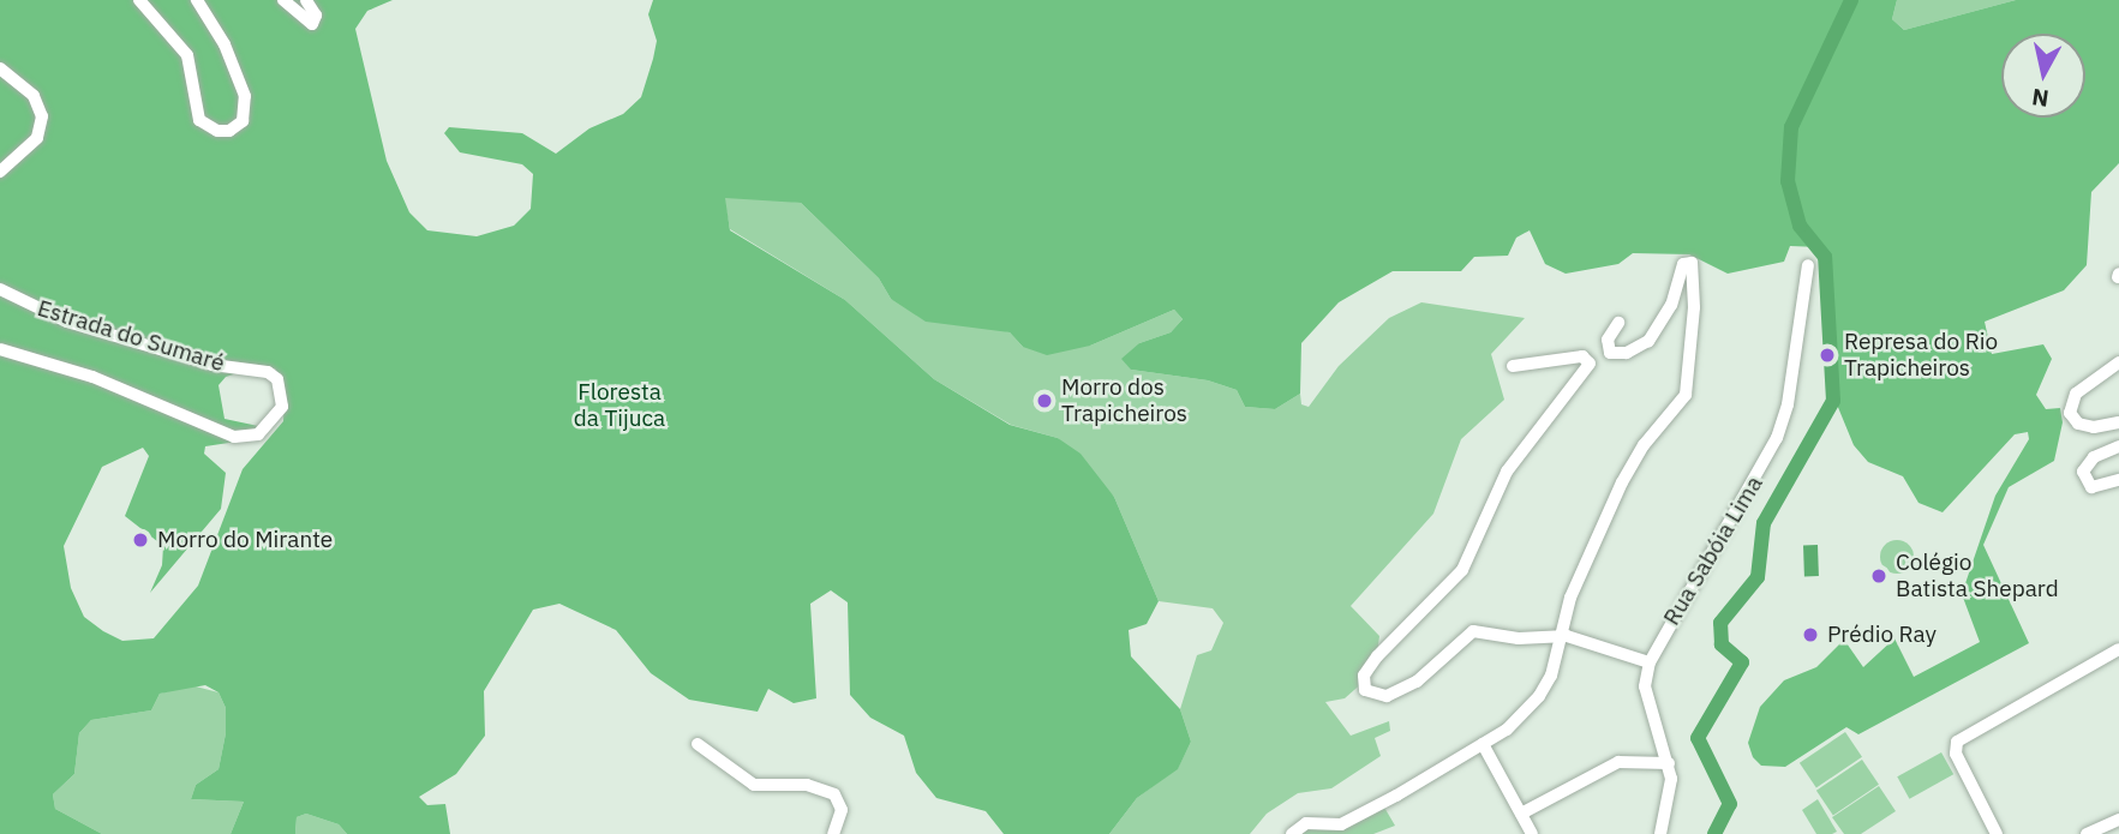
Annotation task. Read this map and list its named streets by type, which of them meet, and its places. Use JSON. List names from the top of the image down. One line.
{"streets":{"street":["Estrada do Sumaré","Rua Sabóia Lima"]},"parks":["Floresta da Tijuca"],"places":["Represa do Rio Trapicheiros","Morro dos Trapicheiros","Morro do Mirante","Colégio Batista Shepard","Prédio Ray"],"north":"bottom"}
